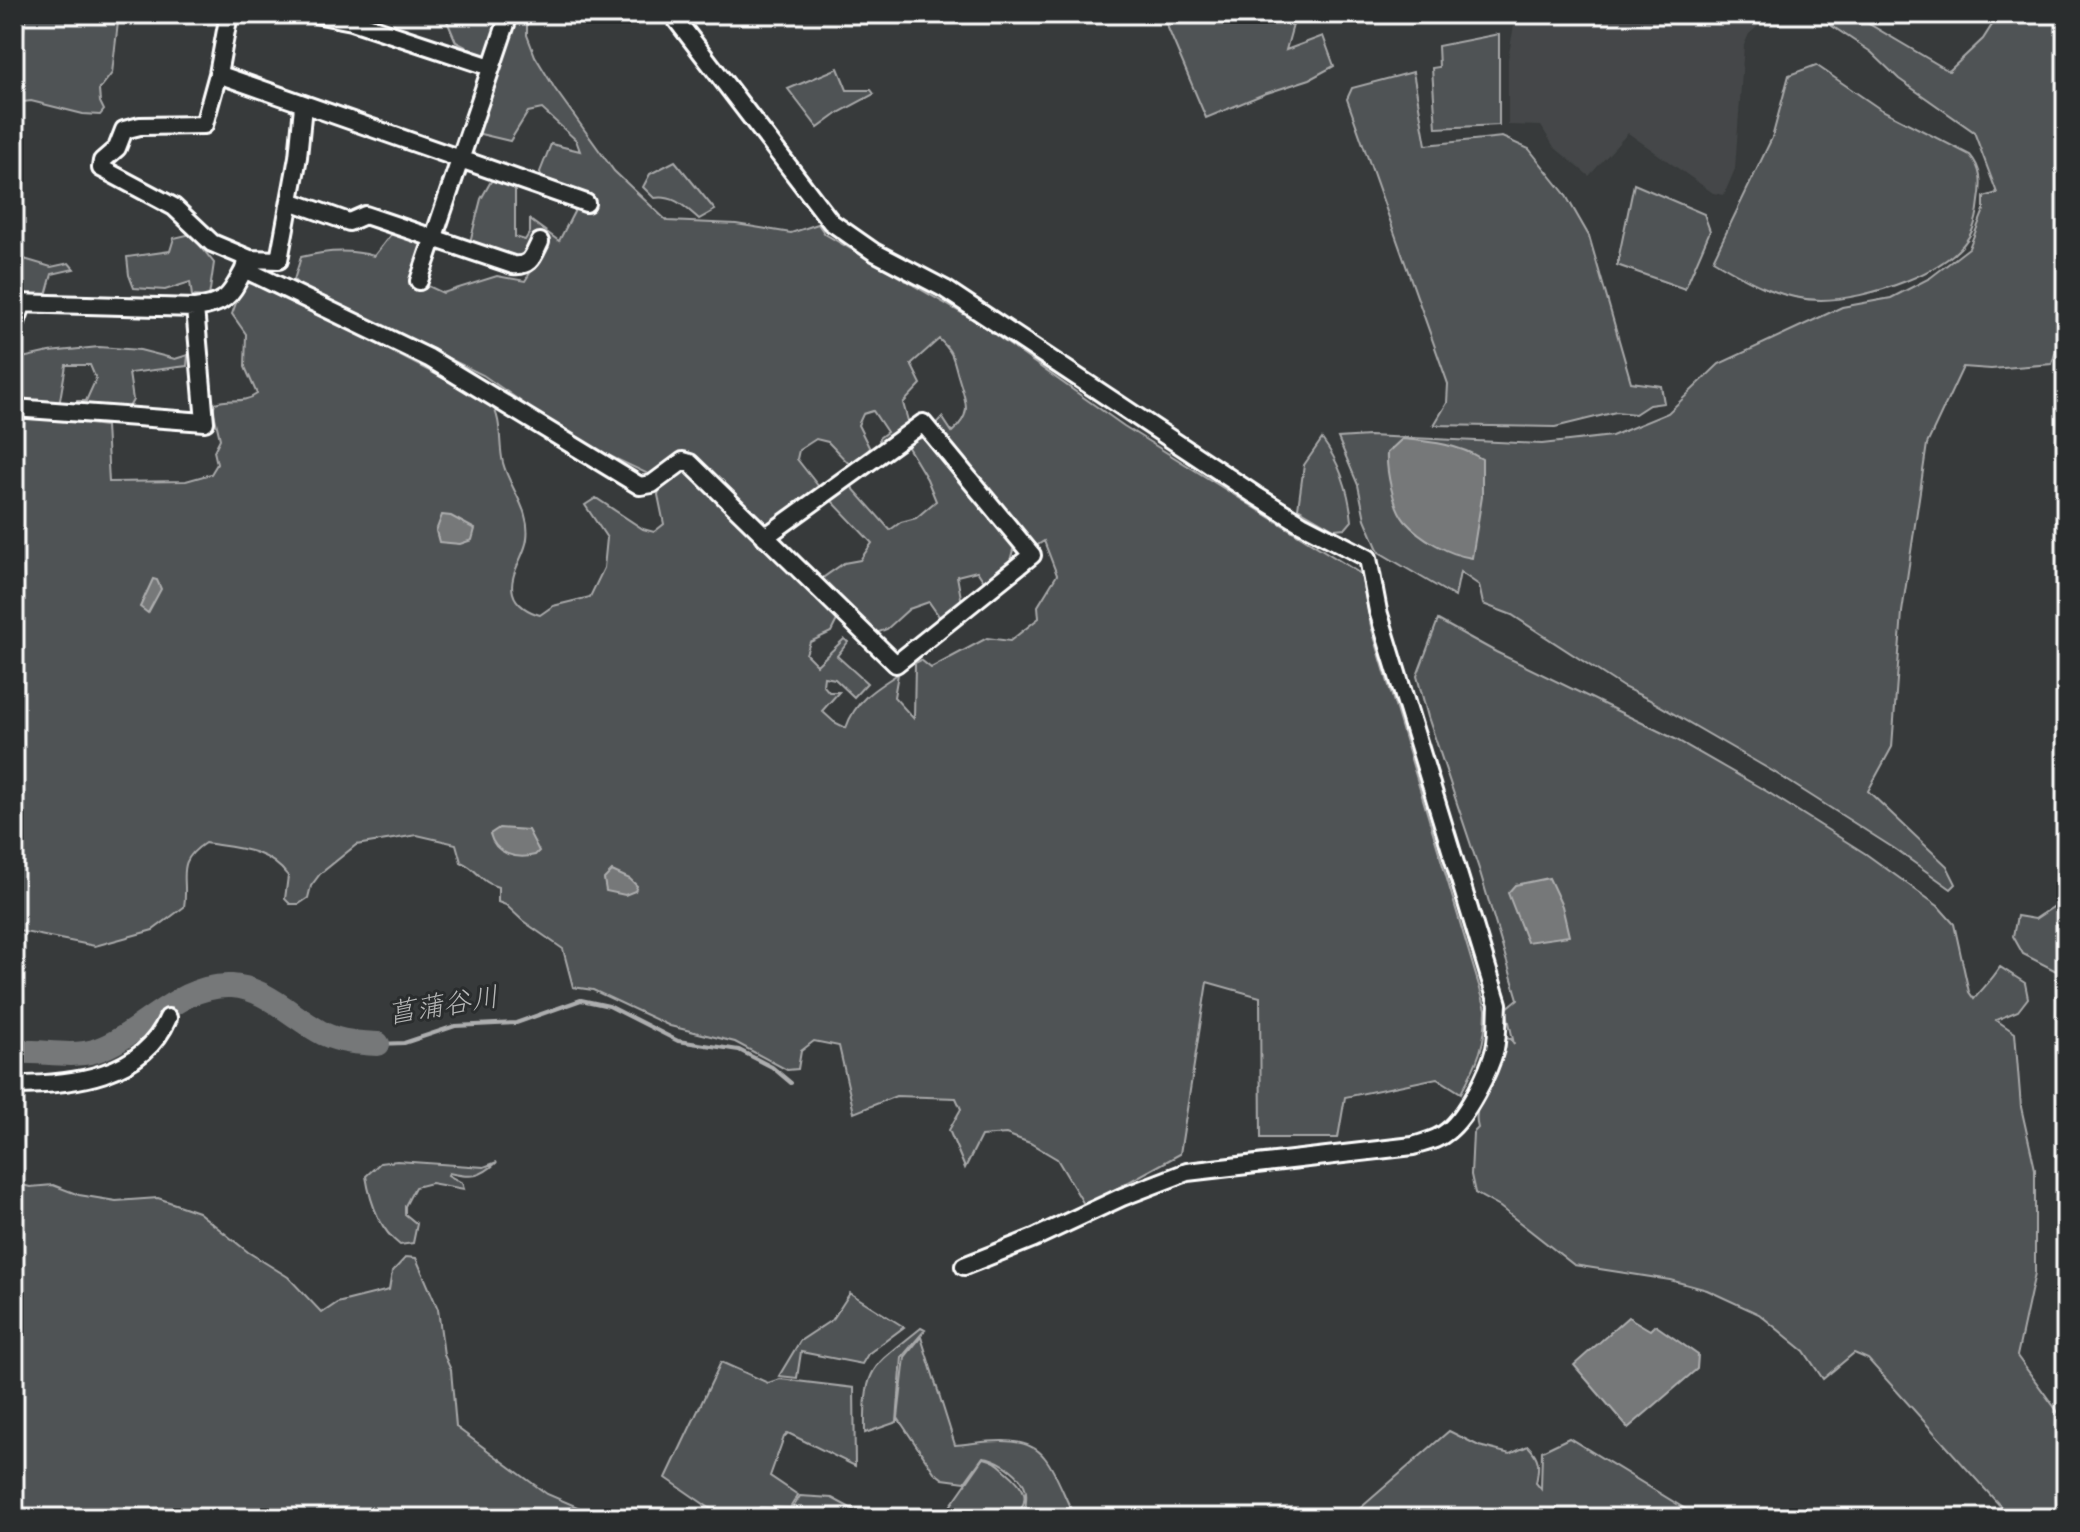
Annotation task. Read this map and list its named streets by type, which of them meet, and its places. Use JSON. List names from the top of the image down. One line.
{"water":["菖蒲谷川"]}
